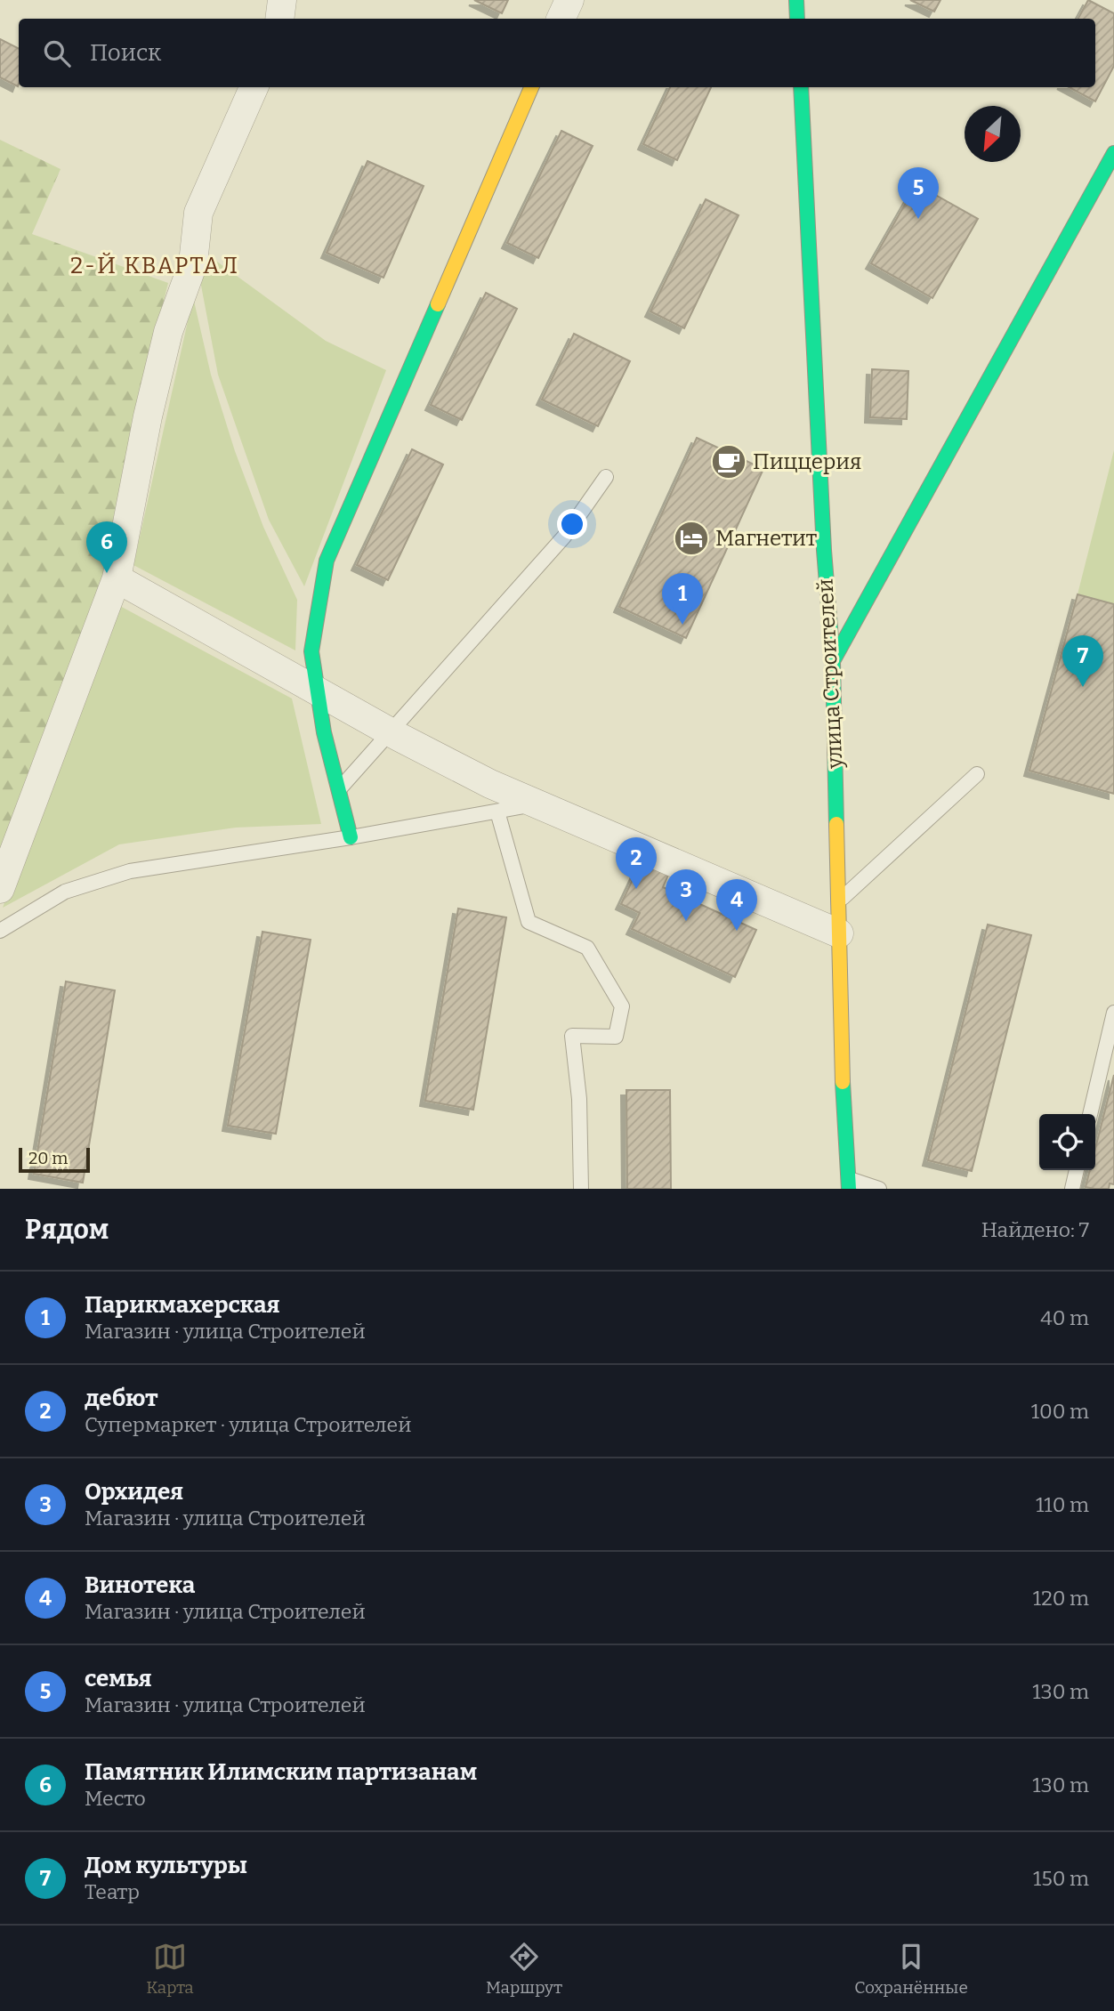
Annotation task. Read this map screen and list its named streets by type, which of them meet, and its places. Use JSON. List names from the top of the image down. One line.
{"streets":{"street":["улица Строителей"]},"districts":["2-Й КВАРТАЛ"],"places":{"cafe":["Пиццерия"],"hotel":["Магнетит"]},"scale_bar":"20 m","north":"bottom left","page":{"search":"Поиск","pins":["5","6","1","7","2","3","4"],"scale":"20 m","heading":["Рядом","Найдено: 7"],"list":[{"mark":"1","name":"Парикмахерская","note":"Магазин · улица Строителей","value":"40 m"},{"mark":"2","name":"дебют","note":"Супермаркет · улица Строителей","value":"100 m"},{"mark":"3","name":"Орхидея","note":"Магазин · улица Строителей","value":"110 m"},{"mark":"4","name":"Винотека","note":"Магазин · улица Строителей","value":"120 m"},{"mark":"5","name":"семья","note":"Магазин · улица Строителей","value":"130 m"},{"mark":"6","name":"Памятник Илимским партизанам","note":"Место","value":"130 m"},{"mark":"7","name":"Дом культуры","note":"Театр","value":"150 m"}],"nav":["Карта","Маршрут","Сохранённые"]}}
